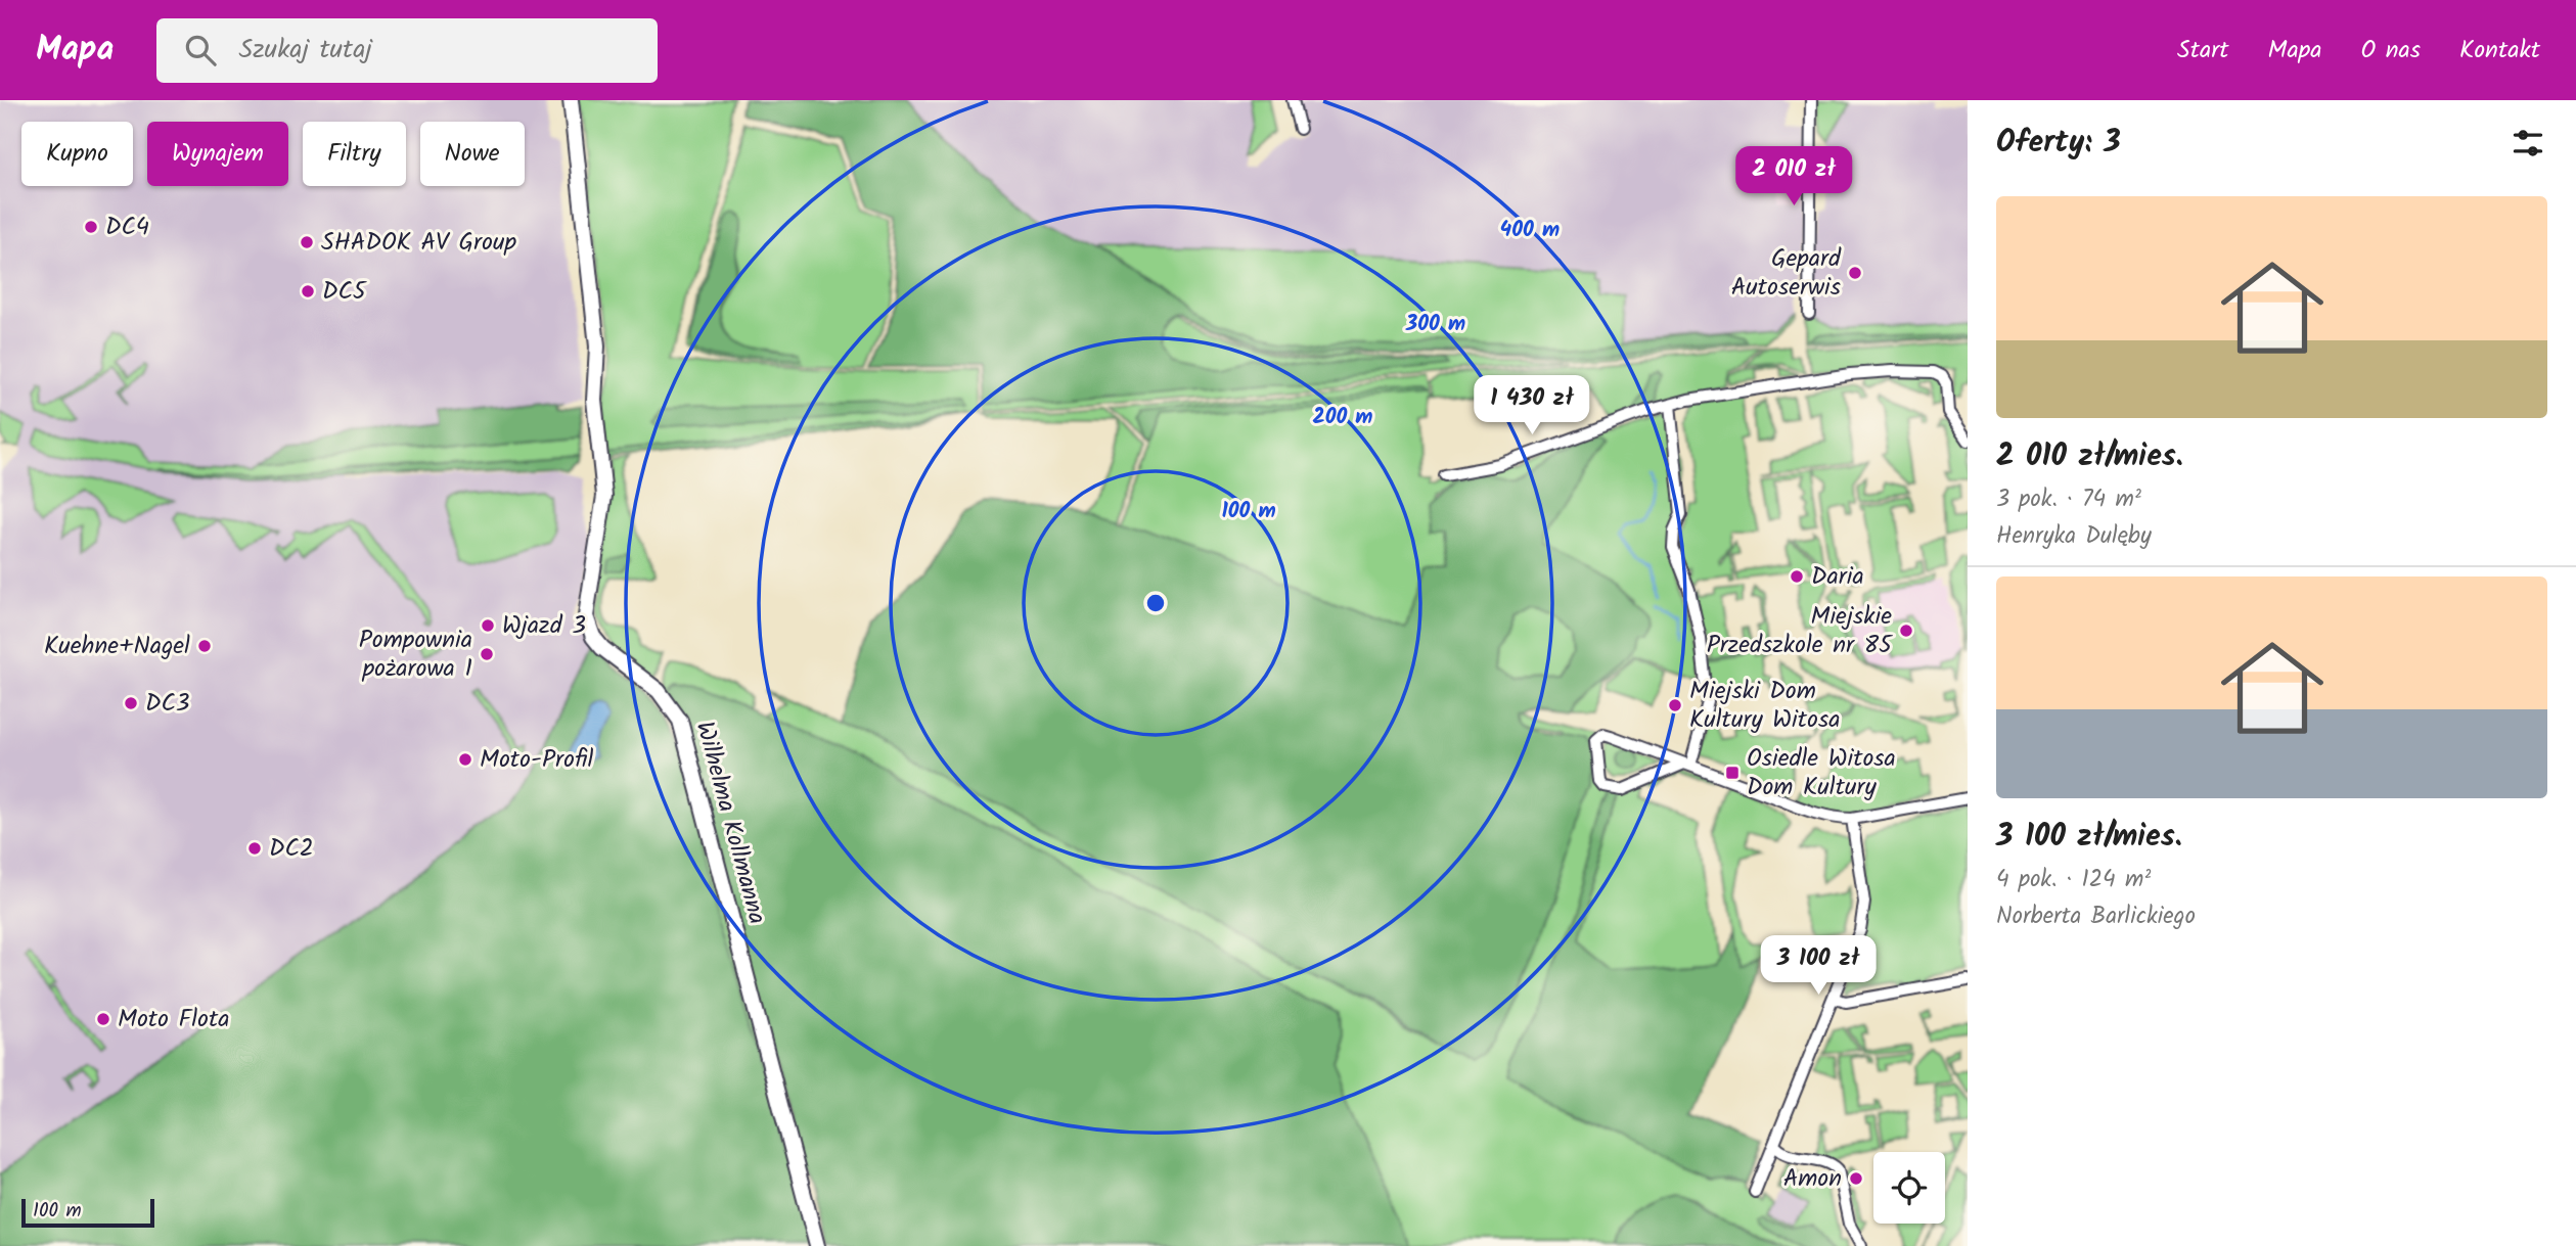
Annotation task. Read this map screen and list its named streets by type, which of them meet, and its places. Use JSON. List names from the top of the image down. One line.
{"streets":{"street":["Wilhelma Kollmanna"]},"places":{"other":["DC4","SHADOK AV Group","Gepard Autoserwis","DC5","Daria","Wjazd 3","Miejskie Przedszkole nr 85","Kuehne+Nagel","Pompownia pożarowa 1","DC3","Miejski Dom Kultury Witosa","Moto-Profil","DC2","Moto Flota","Amon"],"transit":["Osiedle Witosa Dom Kultury"]},"scale_bar":"100 m","page":{"header":"Mapa","search":"Szukaj tutaj","nav":["Start","Mapa","O nas","Kontakt"],"heading":"Oferty: 3","chip":["Kupno","Wynajem","Filtry","Nowe"],"price":["2 010 zł","1 430 zł","3 100 zł"],"list":[{"name":"2 010 zł/mies.","note":"3 pok. · 74 m² · Henryka Dulęby"},{"name":"3 100 zł/mies.","note":"4 pok. · 124 m² · Norberta Barlickiego"}],"scale":"100 m"},"rings":["400 m","300 m","200 m","100 m"]}
